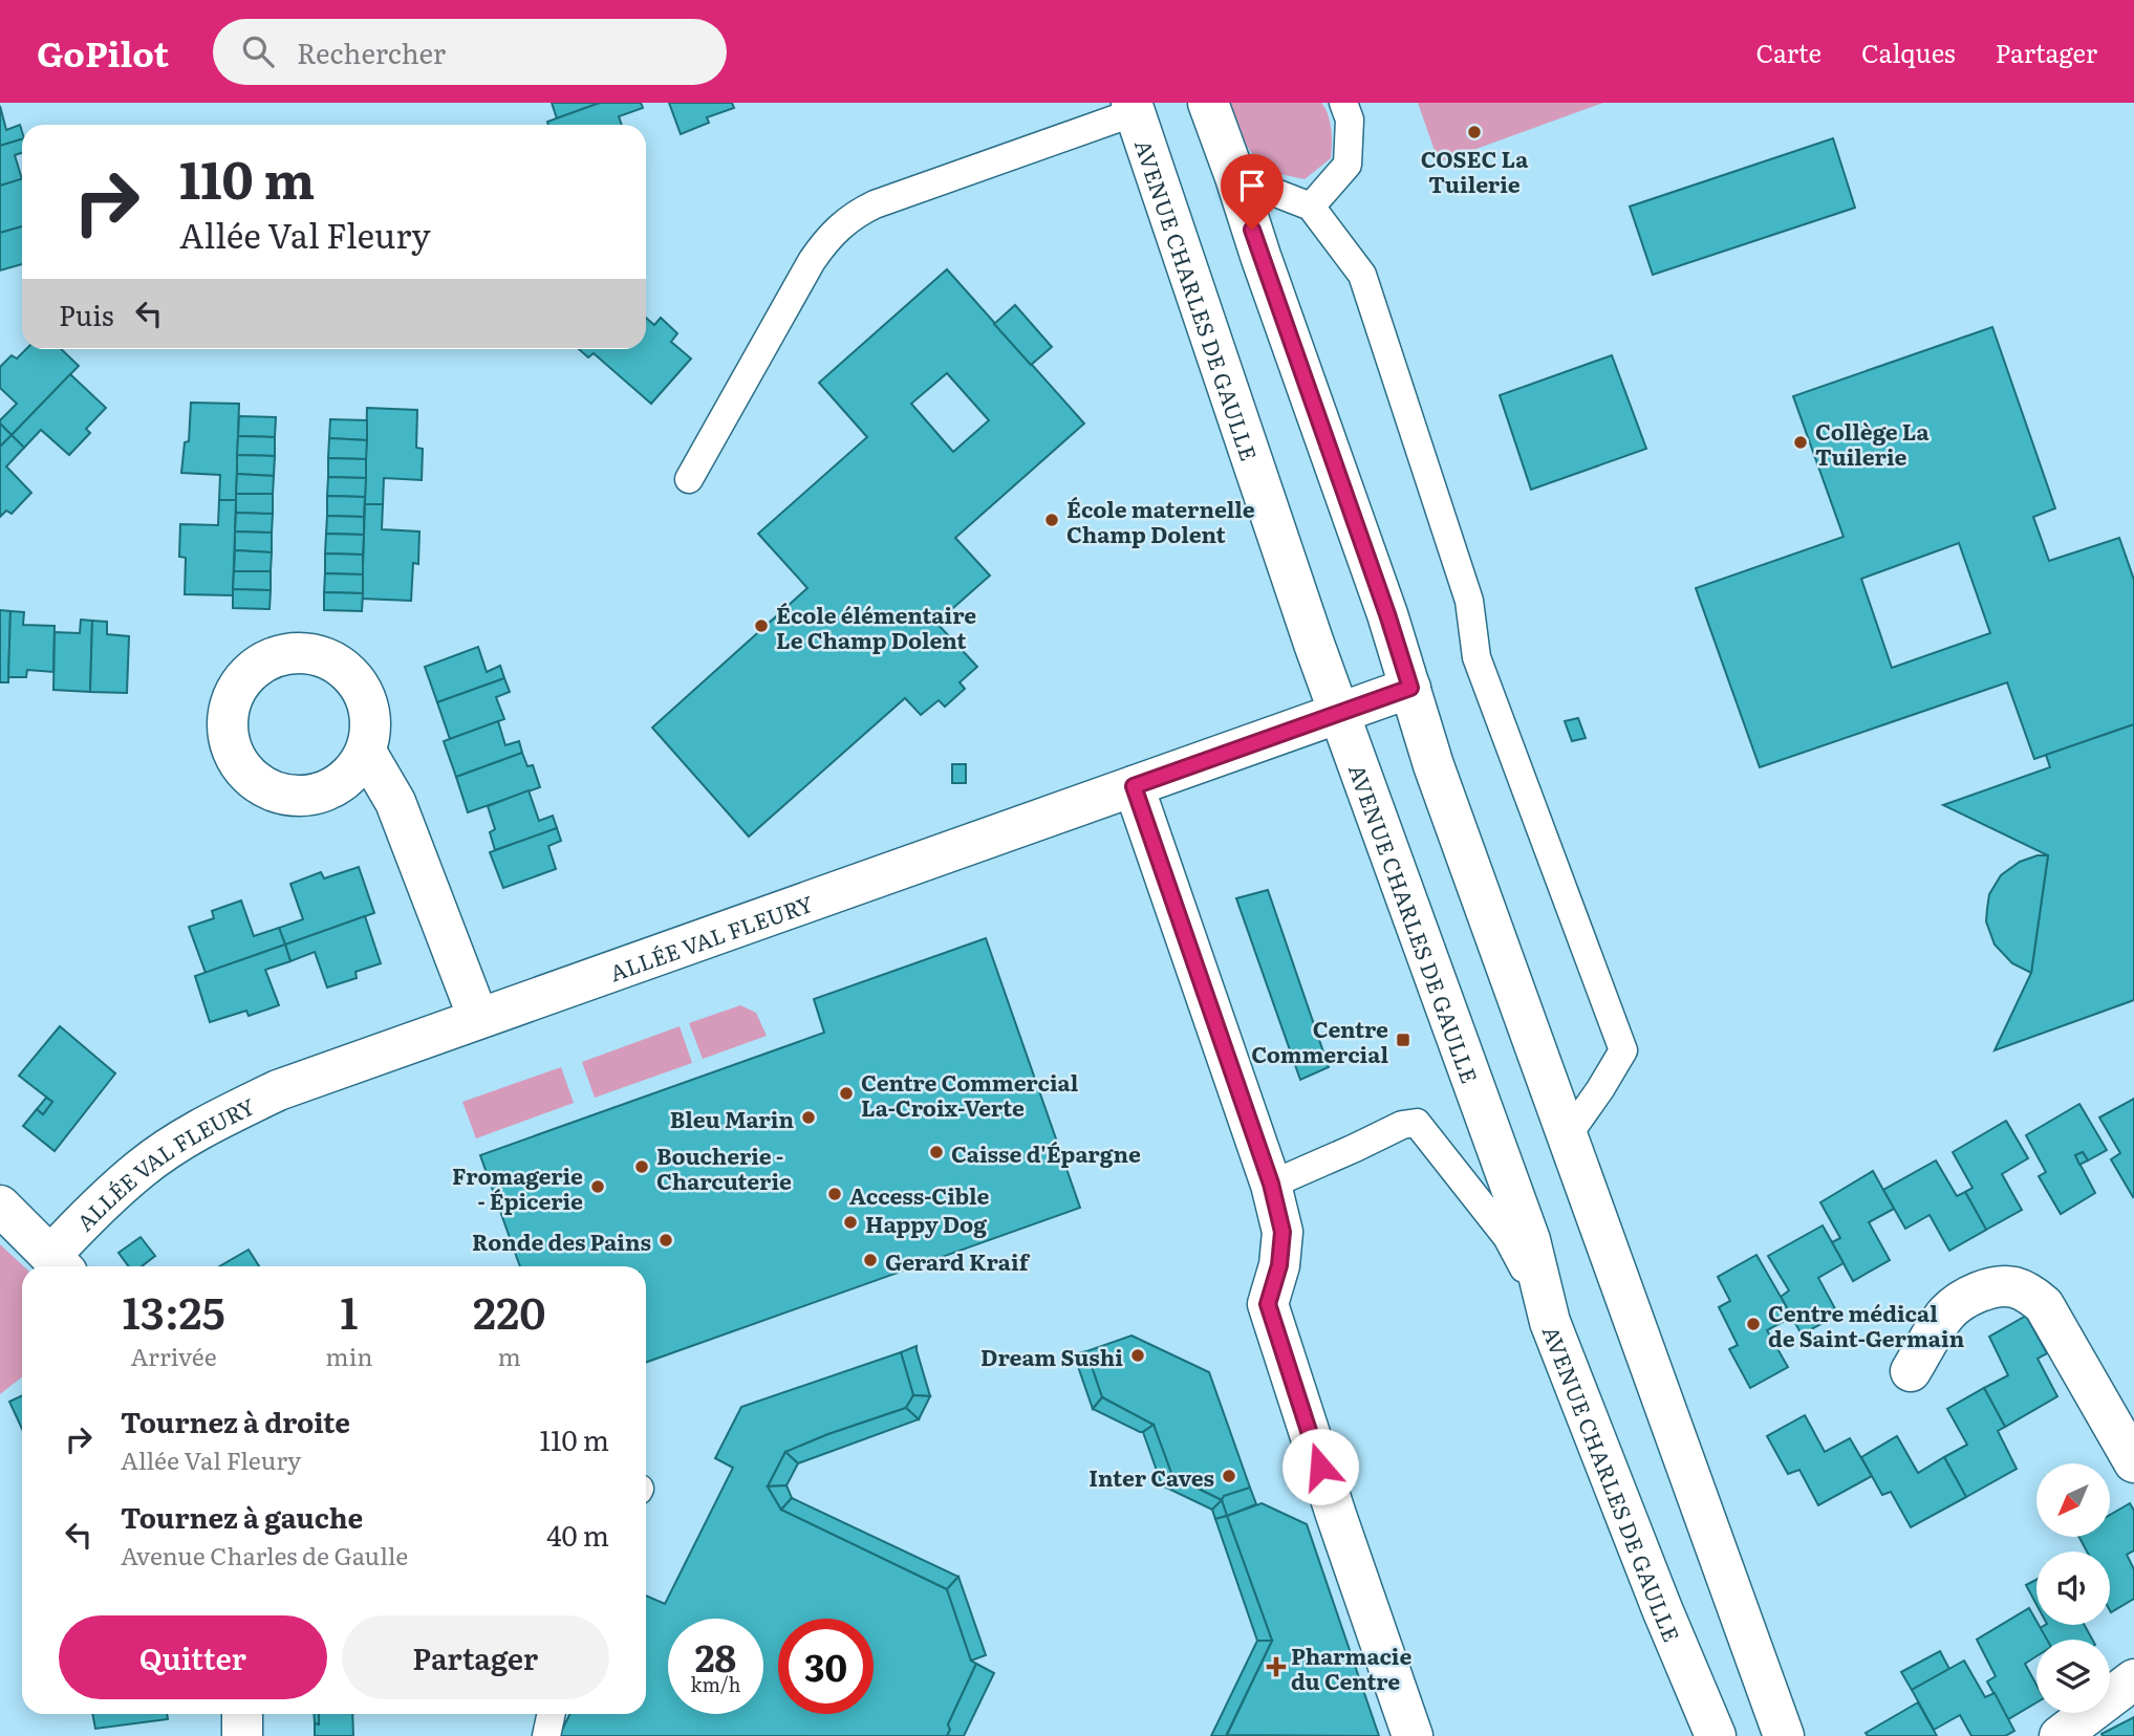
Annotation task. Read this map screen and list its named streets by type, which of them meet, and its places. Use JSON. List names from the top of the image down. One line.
{"streets":{"street":["AVENUE CHARLES DE GAULLE","ALLÉE VAL FLEURY"]},"crossings":[["AVENUE CHARLES DE GAULLE","ALLÉE VAL FLEURY"]],"places":{"other":["COSEC La Tuilerie","Collège La Tuilerie","École maternelle Champ Dolent","École élémentaire Le Champ Dolent","Centre Commercial La-Croix-Verte","Bleu Marin","Caisse d'Épargne","Boucherie - Charcuterie","Fromagerie - Épicerie","Access-Cible","Happy Dog","Ronde des Pains","Gerard Kraif","Centre médical de Saint-Germain","Dream Sushi","Inter Caves"],"transit":["Centre Commercial"],"health":["Pharmacie du Centre"]},"north":"bottom left","page":{"header":"GoPilot","search":"Rechercher","nav":["Carte","Calques","Partager"],"turn":["110 m","Allée Val Fleury"],"then":"Puis","eta":["13:25","Arrivée","1","min","220","m"],"list":[{"name":"Tournez à droite","note":"Allée Val Fleury","value":"110 m"},{"name":"Tournez à gauche","note":"Avenue Charles de Gaulle","value":"40 m"}],"buttons":["Quitter","Partager"],"speed":"28 km/h","limit":"30"}}
